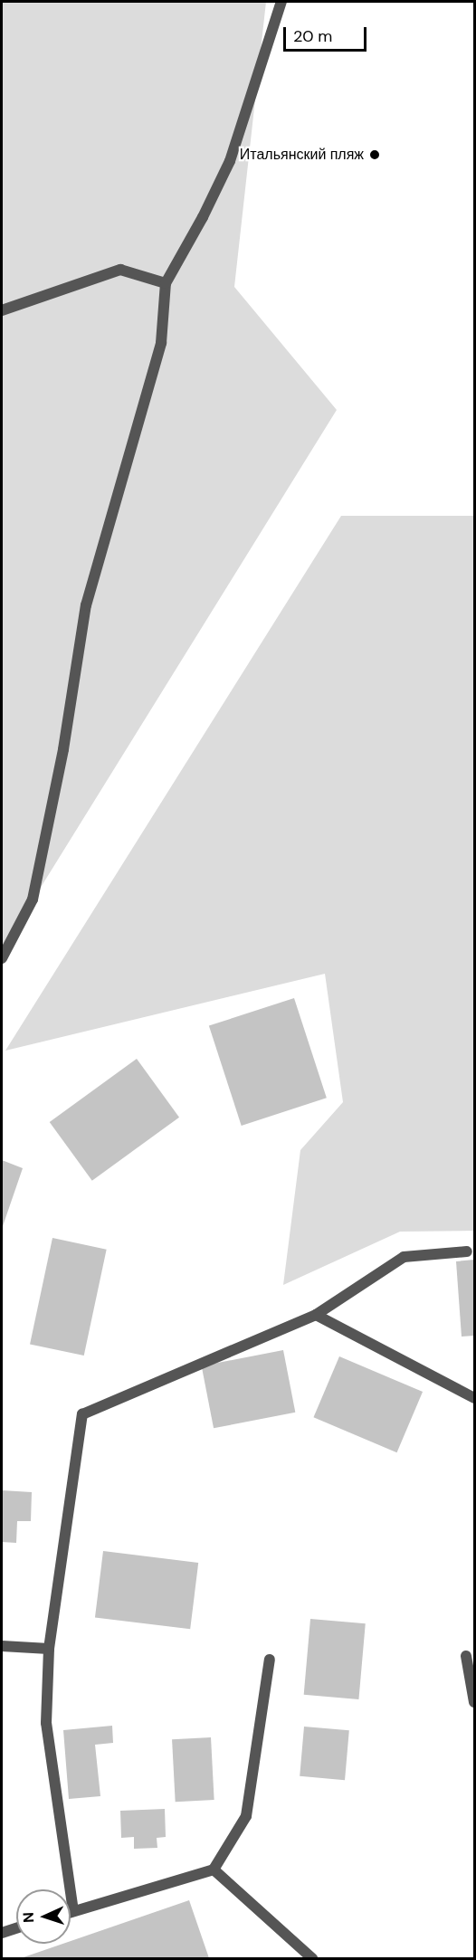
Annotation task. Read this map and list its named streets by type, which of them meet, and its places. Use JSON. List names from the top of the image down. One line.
{"places":["Итальянский пляж"],"scale_bar":"20 m","north":"left"}
